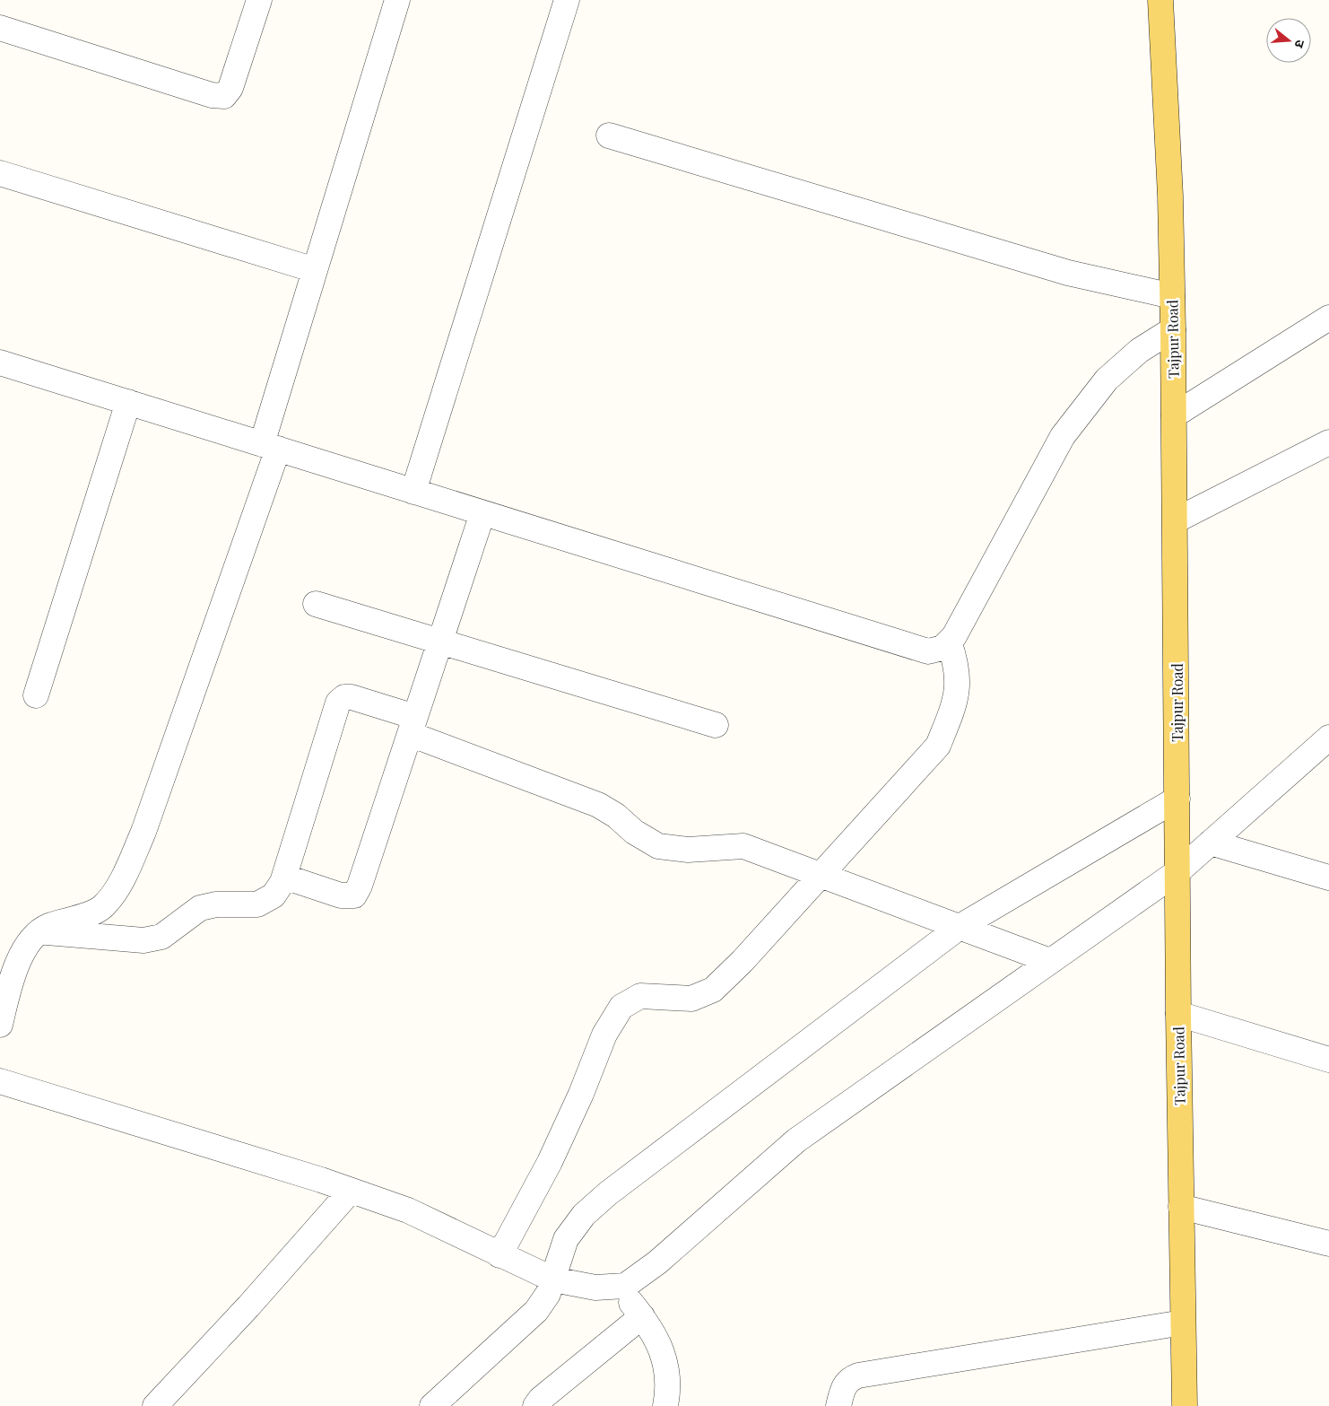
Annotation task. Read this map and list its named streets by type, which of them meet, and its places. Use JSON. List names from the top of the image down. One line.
{"streets":{"main road":["Tajpur Road"]},"north":"right"}
